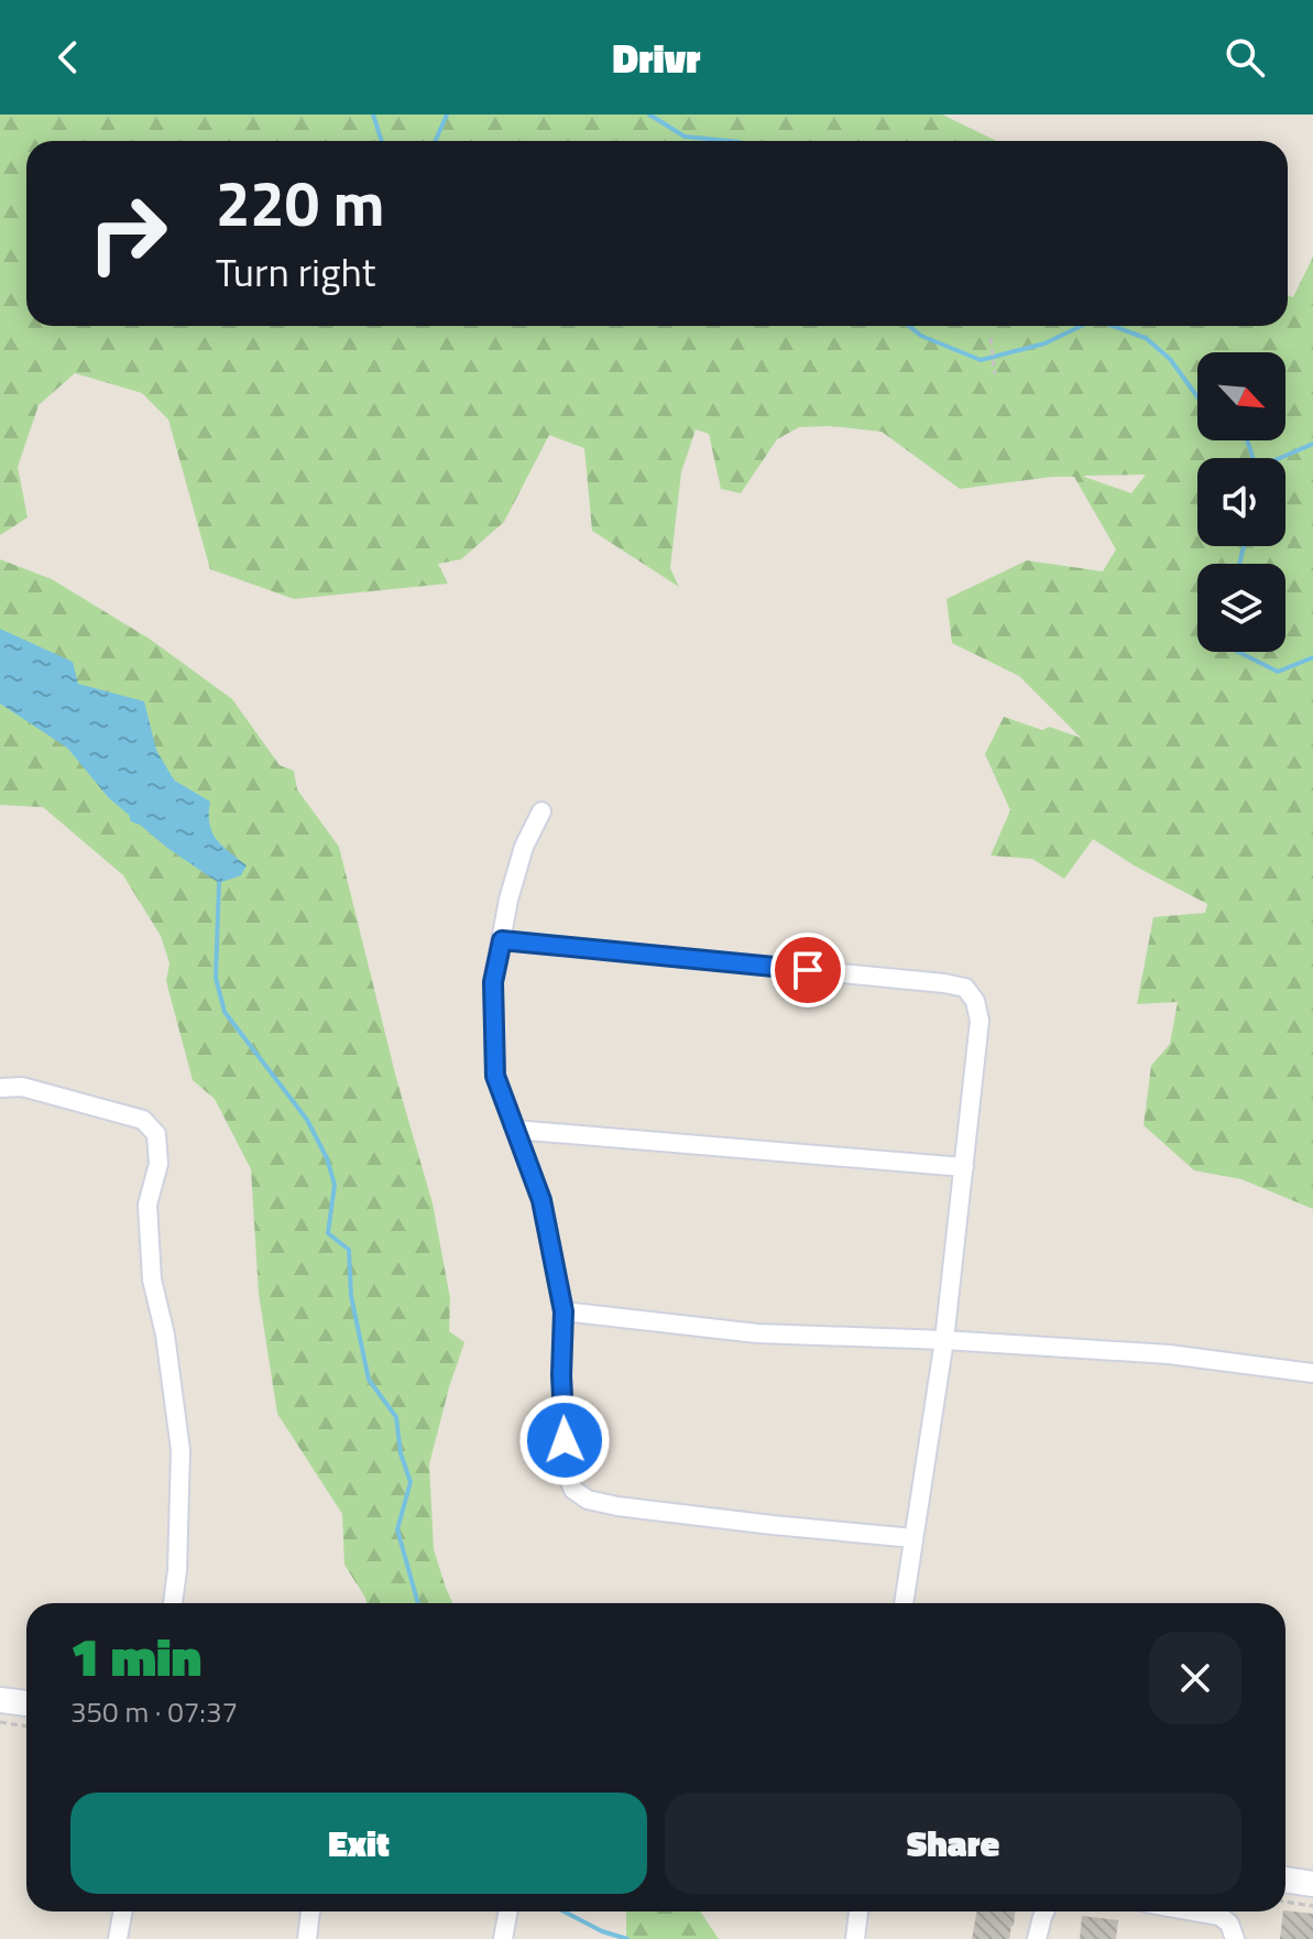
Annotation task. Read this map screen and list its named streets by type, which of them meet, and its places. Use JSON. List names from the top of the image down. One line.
{"north":"bottom right","page":{"header":"Drivr","turn":["220 m","Turn right"],"heading":["1 min","350 m · 07:37"],"buttons":["Exit","Share"]}}
